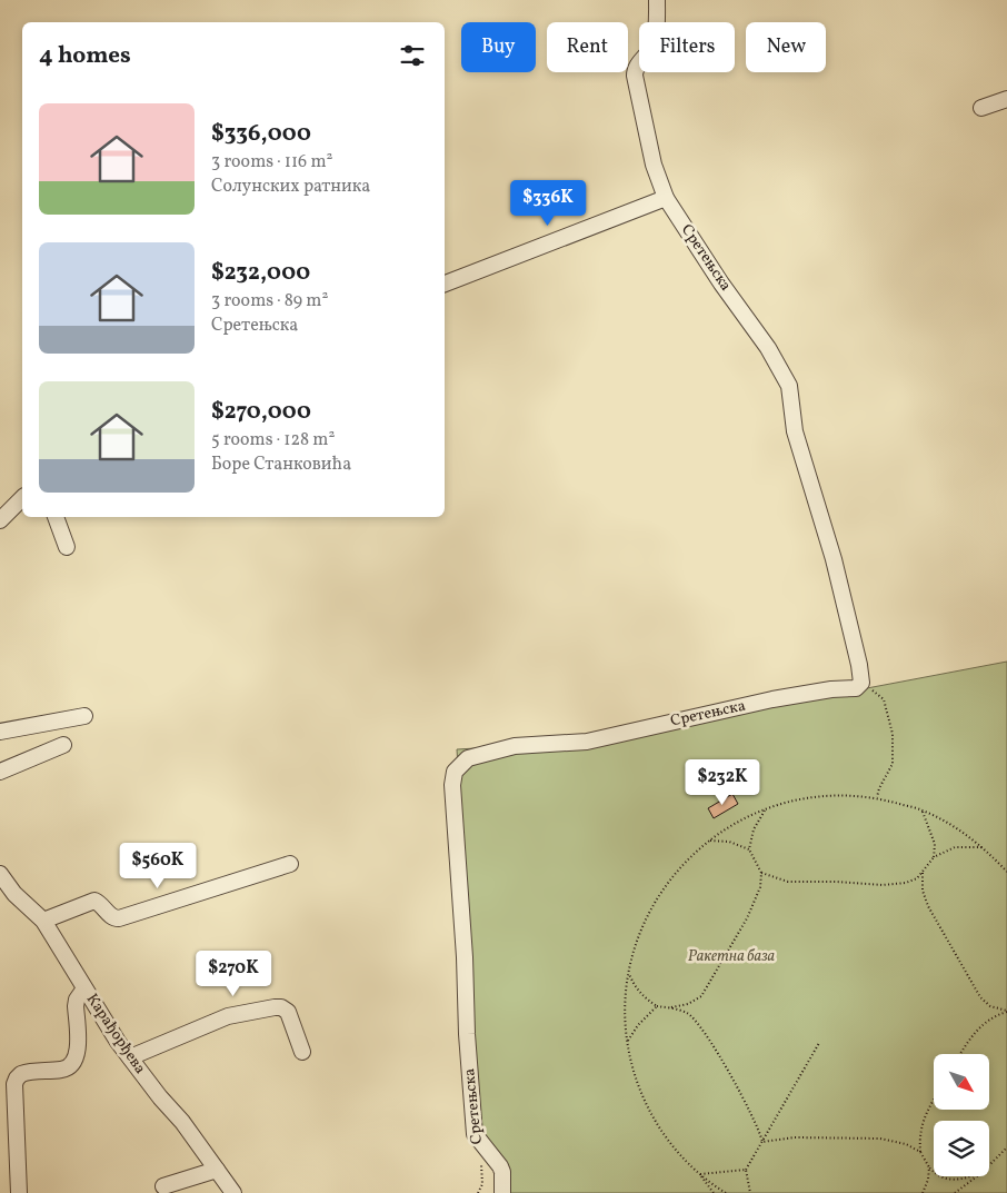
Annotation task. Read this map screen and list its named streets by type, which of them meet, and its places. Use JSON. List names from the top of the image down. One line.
{"streets":{"street":["Сретењска","Карађорђева"]},"parks":["Ракетна база"],"north":"bottom right","page":{"chip":["Buy","Rent","Filters","New"],"heading":"4 homes","list":[{"name":"$336,000","note":"3 rooms · 116 m² · Солунских ратника"},{"name":"$232,000","note":"3 rooms · 89 m² · Сретењска"},{"name":"$270,000","note":"5 rooms · 128 m² · Боре Станковића"}],"price":["$336K","$232K","$560K","$270K"]}}
